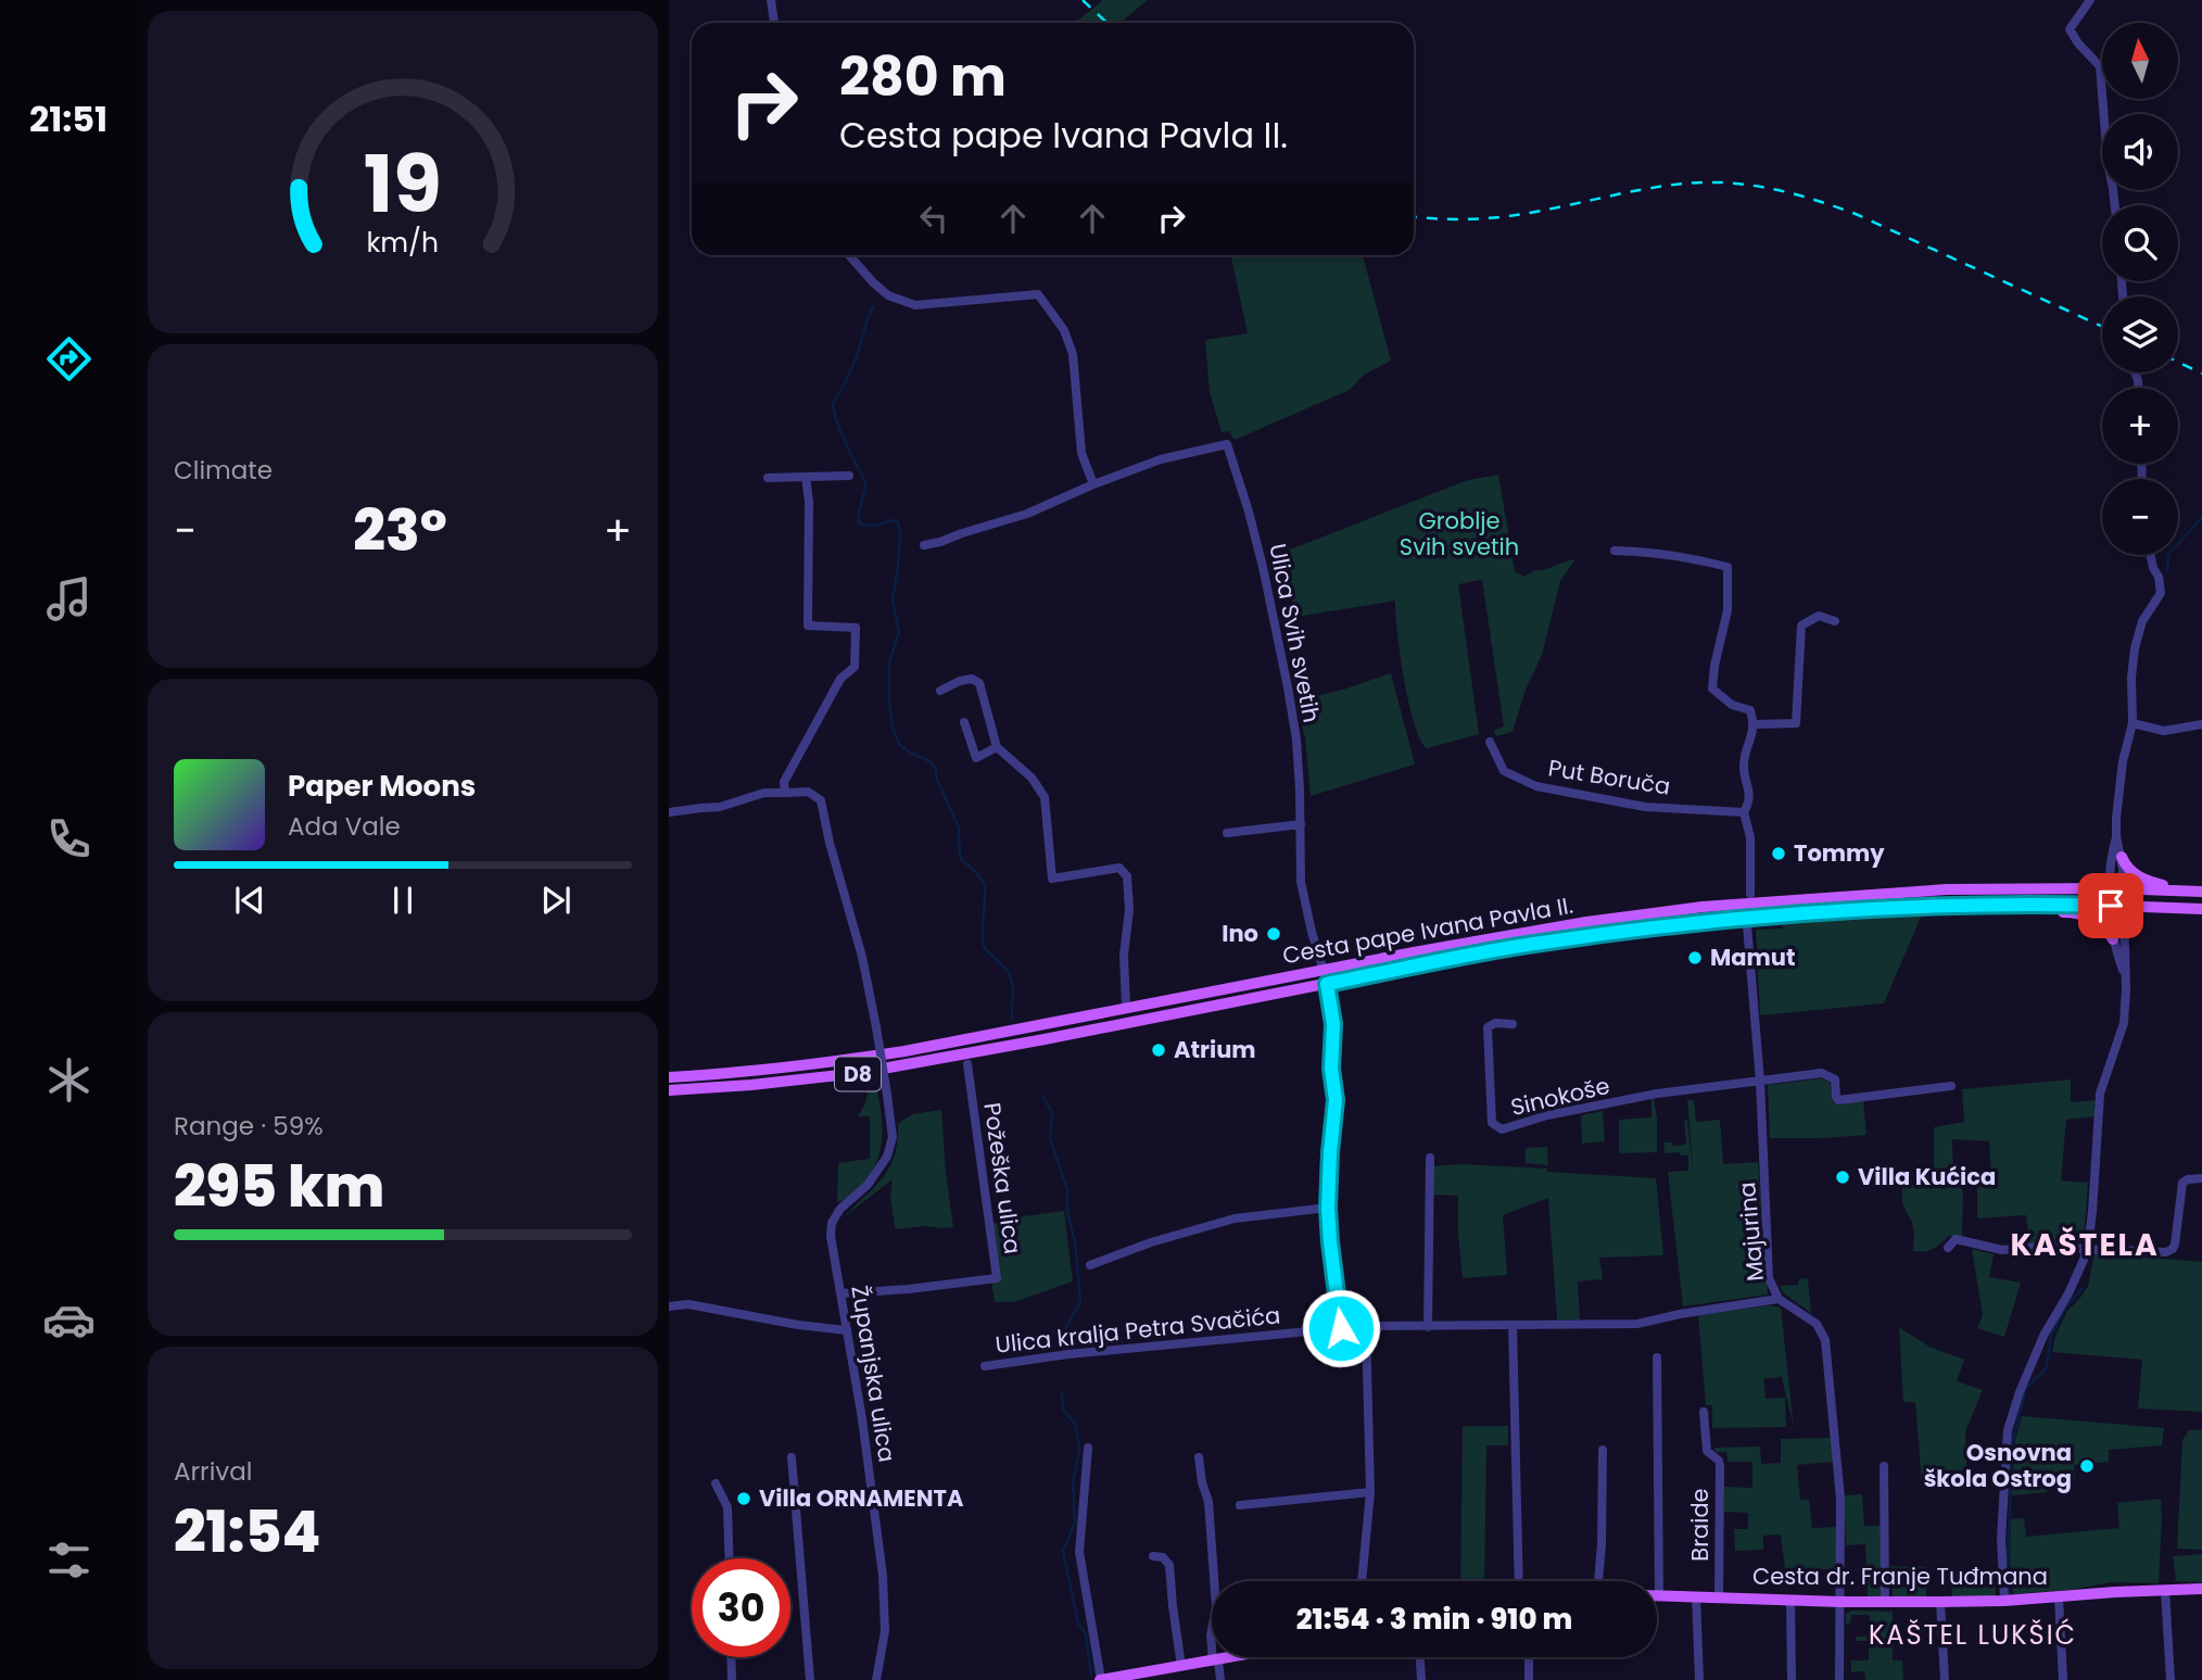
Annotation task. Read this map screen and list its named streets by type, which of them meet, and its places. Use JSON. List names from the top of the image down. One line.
{"streets":{"main road":["Cesta pape Ivana Pavla II.","D8","Cesta dr. Franje Tuđmana"],"street":["Ulica Svih svetih","Put Boruča","Sinokoše","Požeška ulica","Majurina","Ulica kralja Petra Svačića","Županjska ulica","Braide"]},"crossings":[["Ulica Svih svetih","Cesta pape Ivana Pavla II."],["Sinokoše","Majurina"],["Požeška ulica","Županjska ulica"],["Majurina","Cesta dr. Franje Tuđmana"],["Braide","Cesta dr. Franje Tuđmana"]],"districts":["KAŠTELA","KAŠTEL LUKŠIĆ"],"parks":["Groblje Svih svetih"],"places":["Tommy","Ino","Mamut","Atrium","Villa Kućica","Osnovna škola Ostrog","Villa ORNAMENTA"],"north":"top","page":{"tabs":"21:51","map_buttons":["+","−"],"turn":["280 m","Cesta pape Ivana Pavla II."],"tile":["Climate",["Range · 59%","295 km"],["Arrival","21:54"]],"heat":["−","23°","+"],"song":["Paper Moons","Ada Vale"],"limit":"30","trip":"21:54 · 3 min · 910 m","gauge":["19","km/h"]}}
